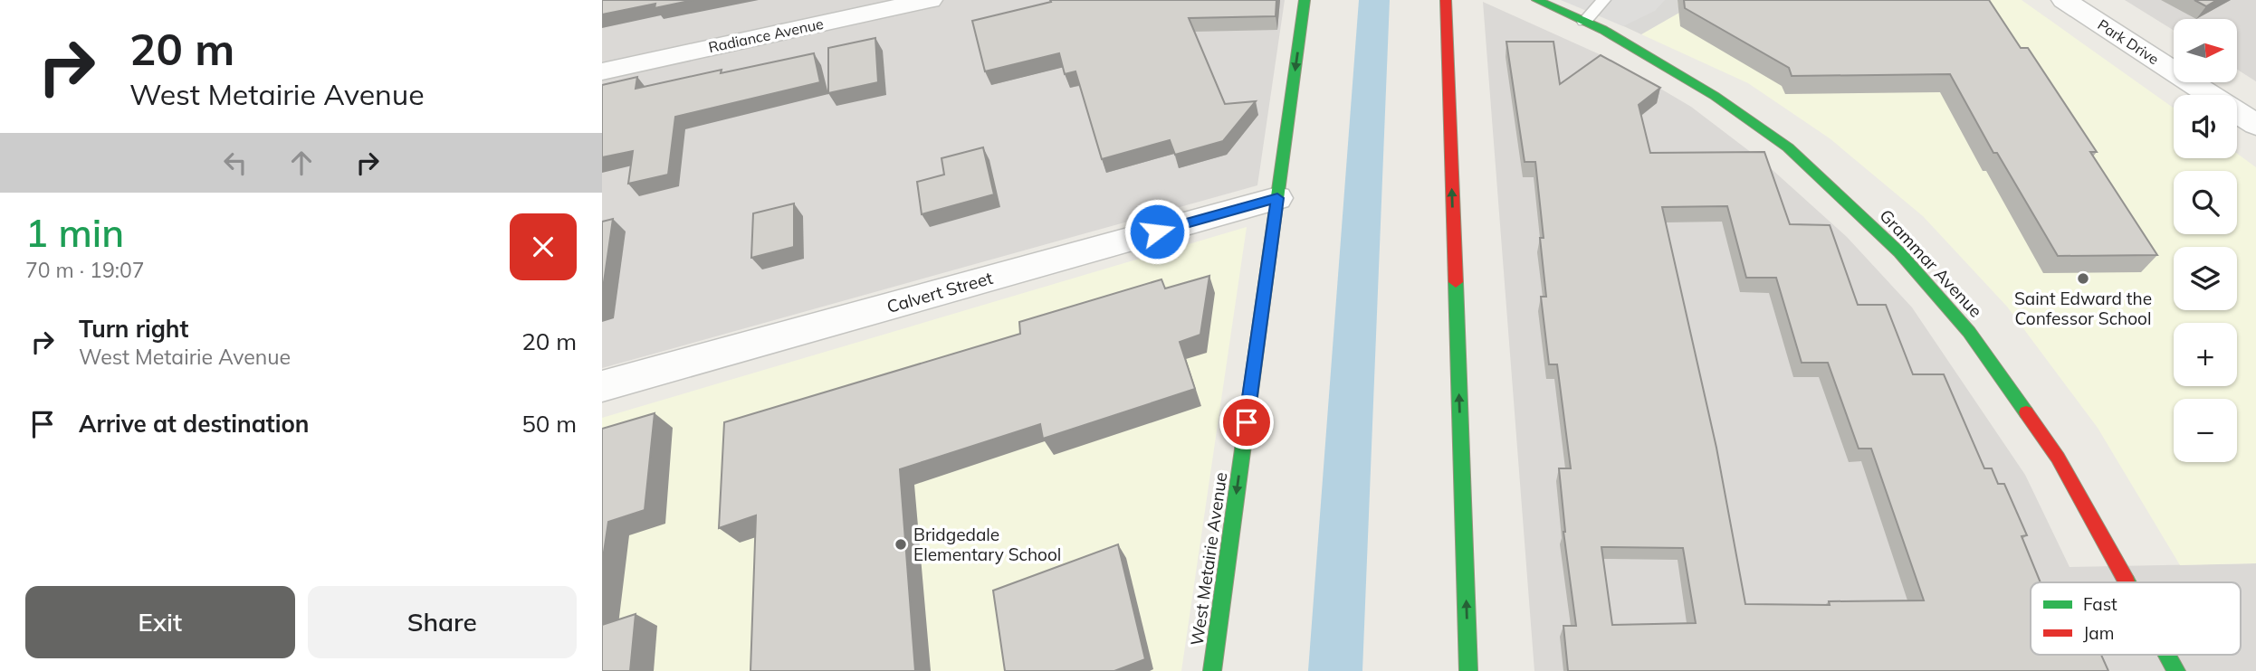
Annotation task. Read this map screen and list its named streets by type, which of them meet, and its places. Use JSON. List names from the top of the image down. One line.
{"streets":{"main road":["Grammar Avenue","West Metairie Avenue"],"street":["Radiance Avenue","Park Drive","Calvert Street"]},"crossings":[["Calvert Street","West Metairie Avenue"]],"one_way":["West Metairie Avenue"],"places":["Saint Edward the Confessor School","Bridgedale Elementary School"],"legend":["Fast","Jam"],"north":"right","page":{"turn":["20 m","West Metairie Avenue"],"map_buttons":["+","−"],"heading":["1 min","70 m · 19:07"],"list":[{"name":"Turn right","note":"West Metairie Avenue","value":"20 m"},{"name":"Arrive at destination","value":"50 m"}],"buttons":["Exit","Share"]}}
